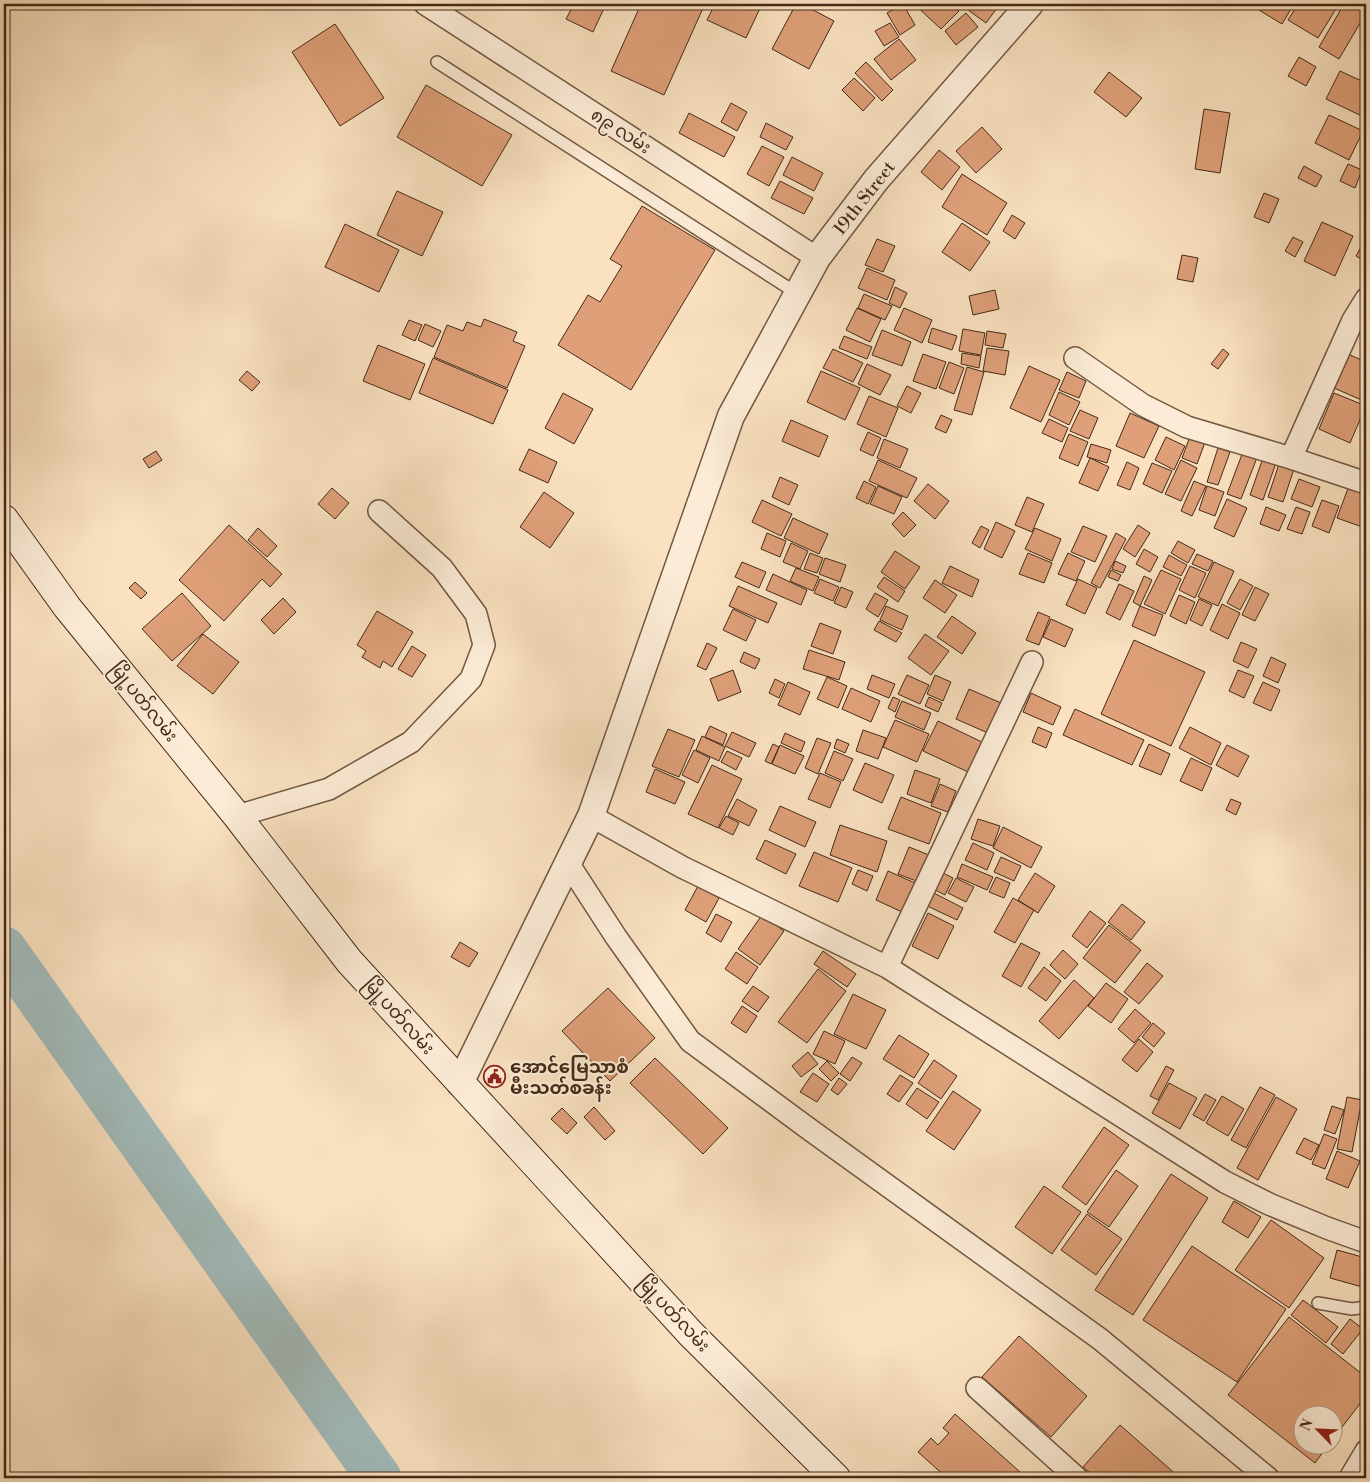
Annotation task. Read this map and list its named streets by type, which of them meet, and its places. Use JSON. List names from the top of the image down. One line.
{"streets":{"main road":["မြို့ပတ်လမ်း"],"street":["၈၉ လမ်း","19th Street"]},"crossings":[["၈၉ လမ်း","19th Street"],["19th Street","မြို့ပတ်လမ်း"]],"places":{"public building":["အောင်မြေသာစံ မီးသတ်စခန်း"]},"north":"top left"}
